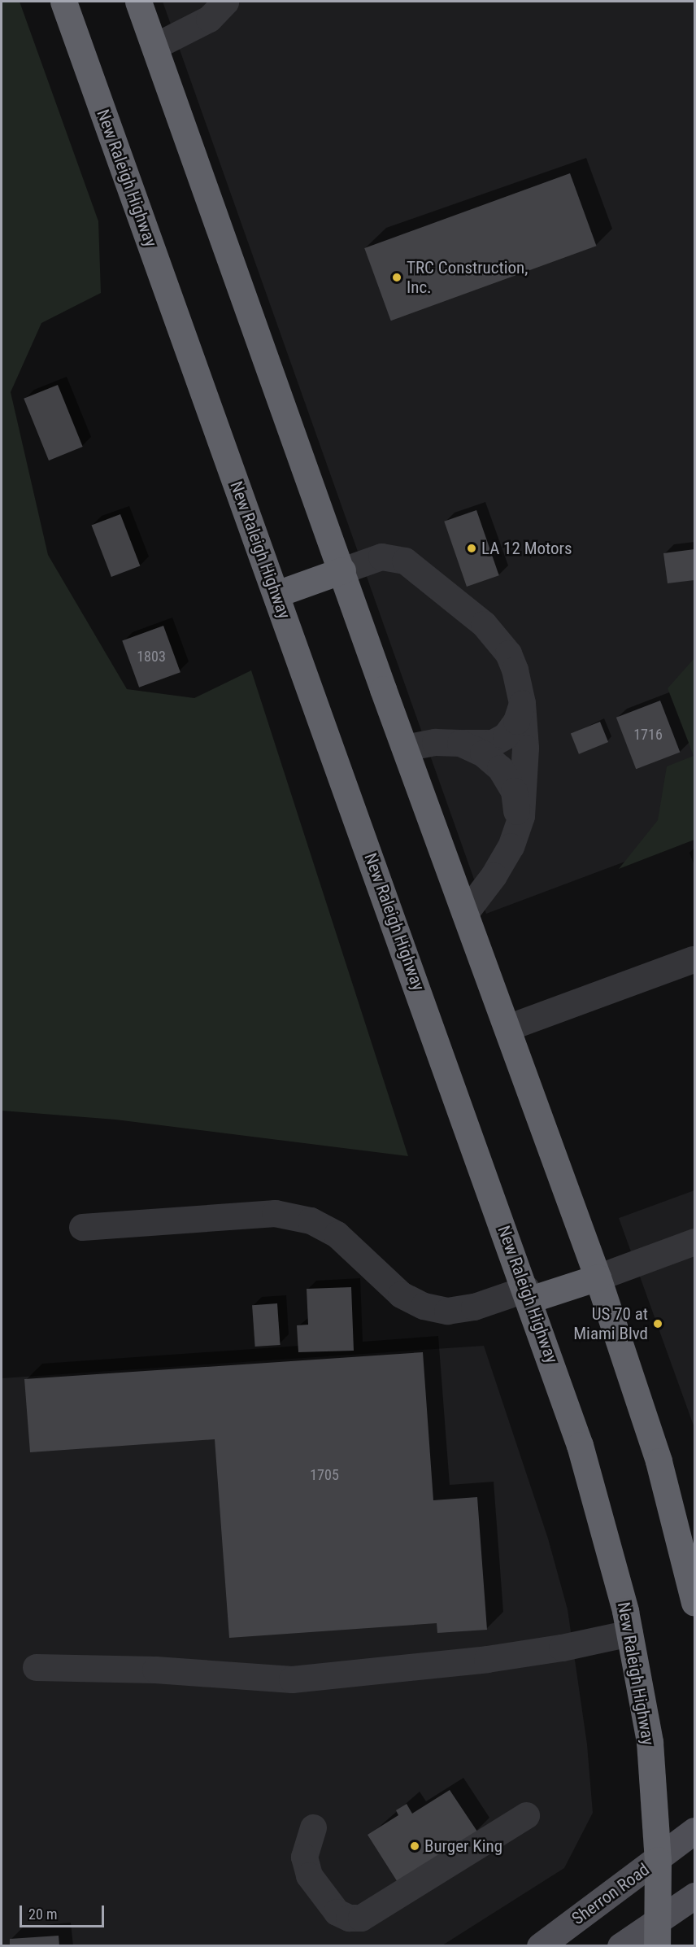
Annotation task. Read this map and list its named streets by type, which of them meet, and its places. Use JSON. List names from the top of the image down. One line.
{"streets":{"highway":["New Raleigh Highway"],"main road":["Sherron Road"]},"crossings":[["New Raleigh Highway","Sherron Road"]],"places":["TRC Construction, Inc.","LA 12 Motors","US 70 at Miami Blvd","Burger King"],"house_numbers":["1803","1716","1705"],"scale_bar":"20 m"}
